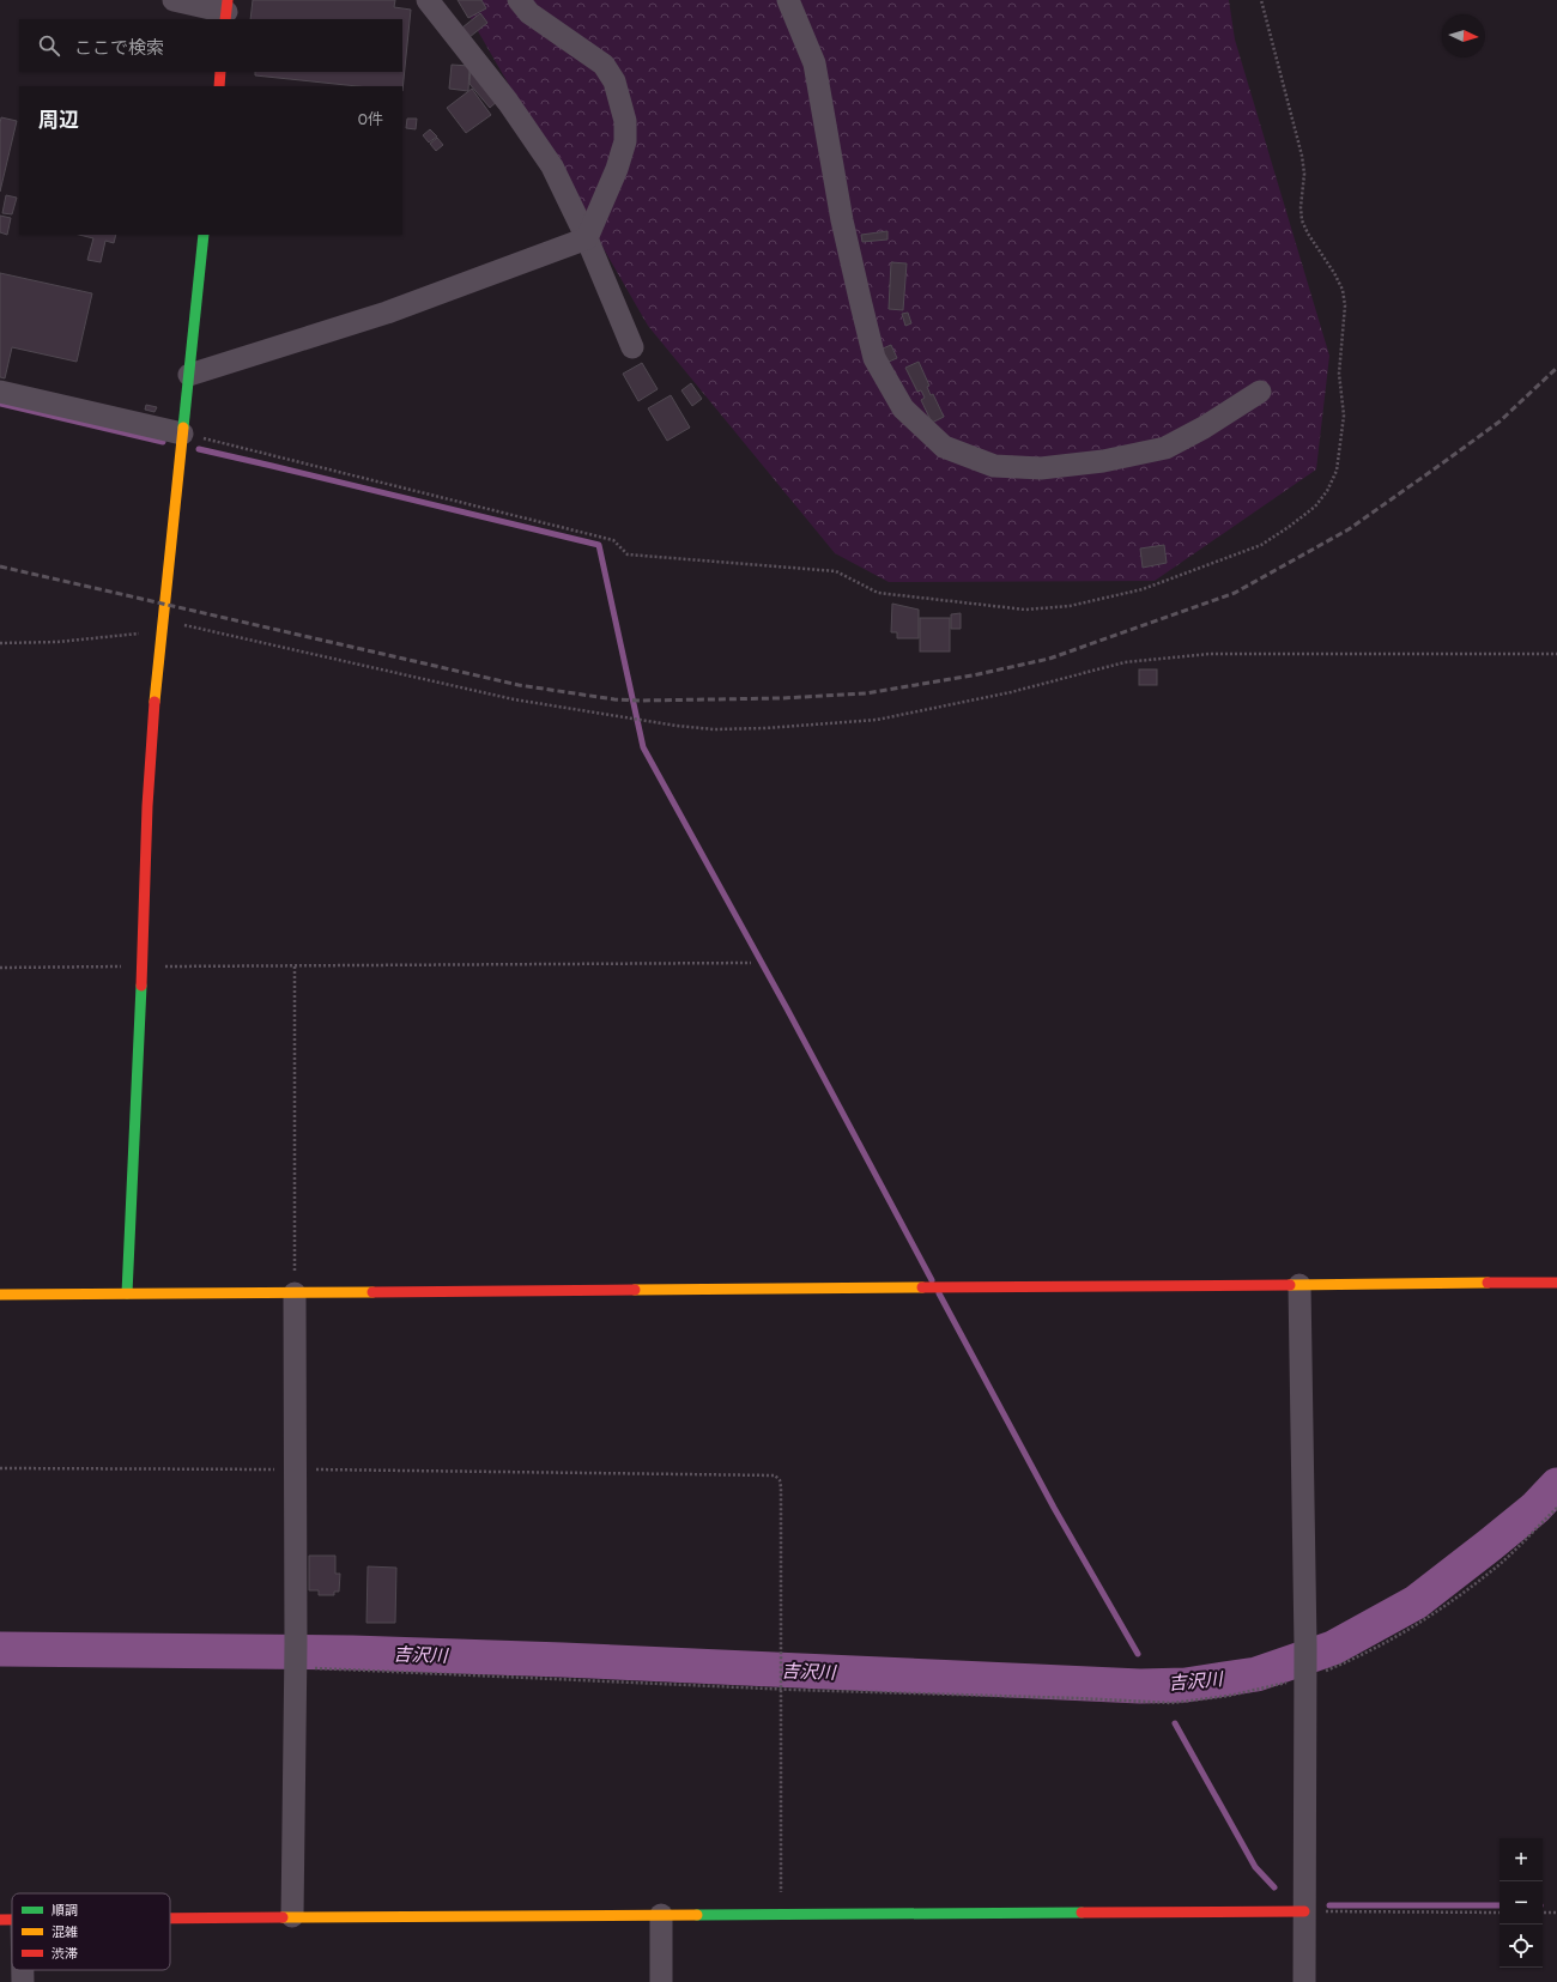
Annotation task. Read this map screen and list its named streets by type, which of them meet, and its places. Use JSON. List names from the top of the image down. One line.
{"water":["吉沢川"],"legend":["順調","混雑","渋滞"],"north":"right","page":{"search":"ここで検索","heading":["周辺","0件"],"map_buttons":["+","−"]}}
